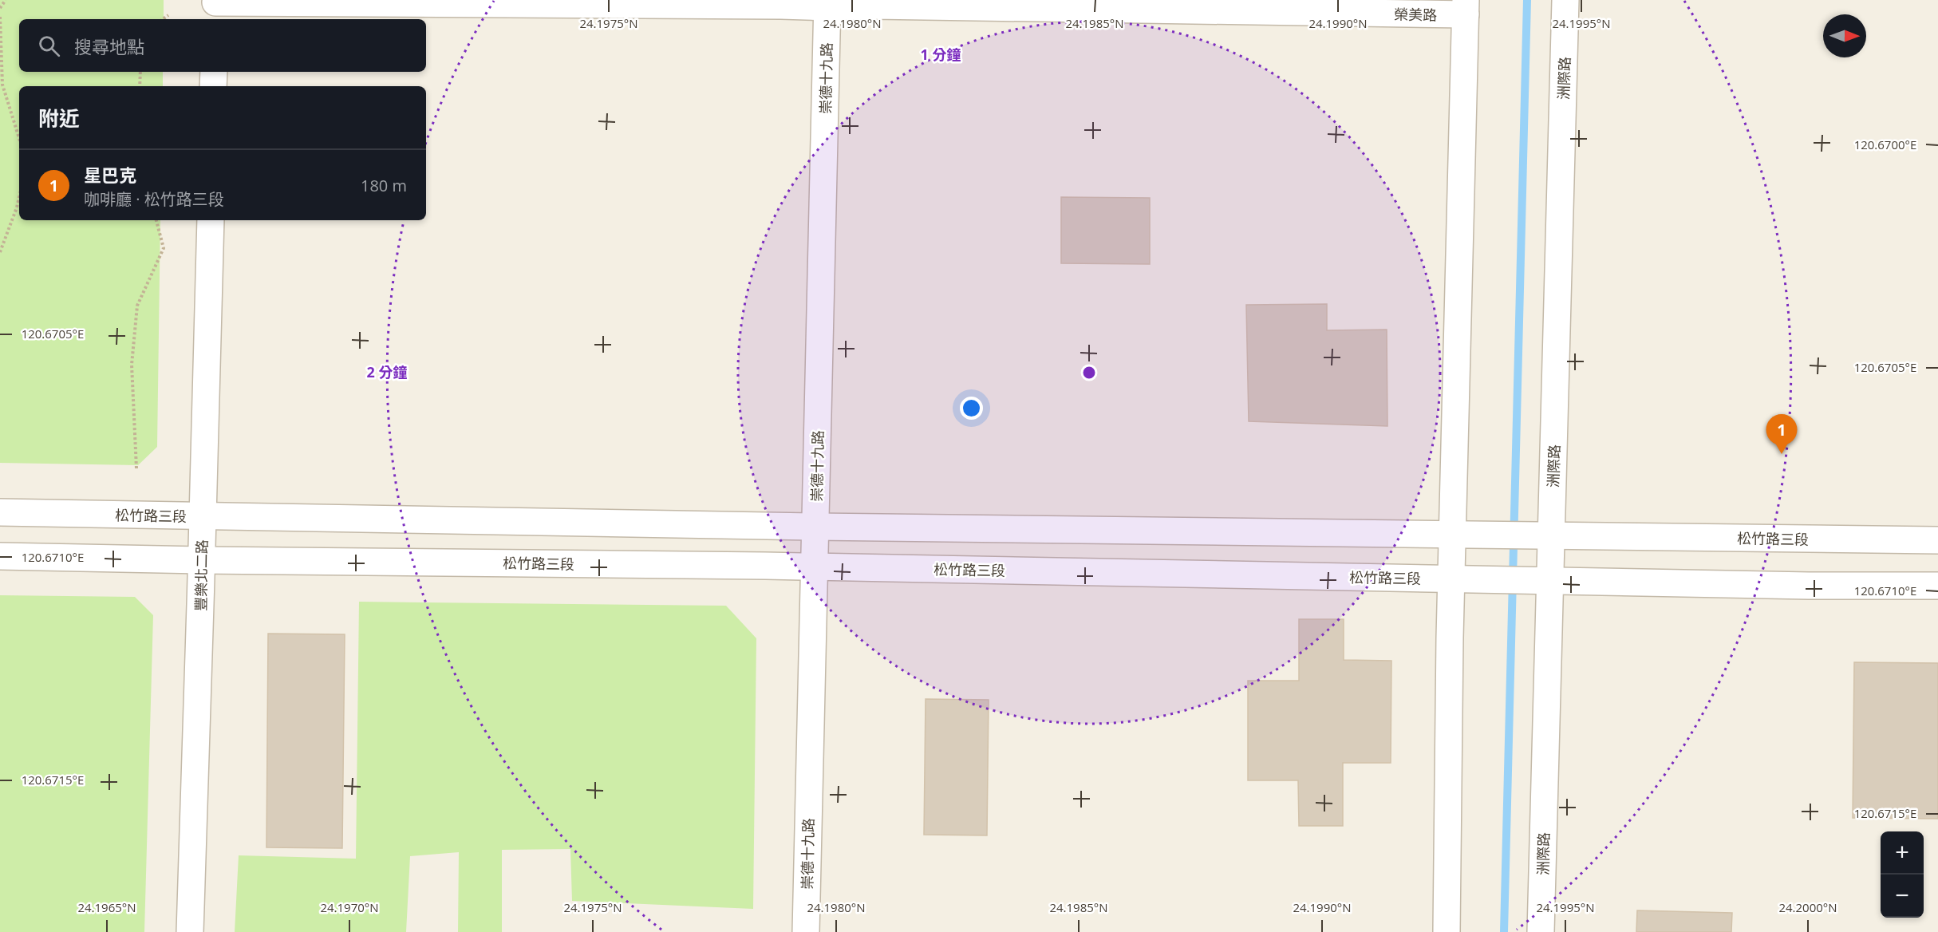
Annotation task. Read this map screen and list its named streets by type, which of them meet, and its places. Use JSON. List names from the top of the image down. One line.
{"streets":{"street":["榮美路","崇德十九路","洲際路","松竹路三段","豐樂北二路"]},"crossings":[["榮美路","崇德十九路"],["崇德十九路","松竹路三段"],["洲際路","松竹路三段"],["松竹路三段","豐樂北二路"]],"north":"right","page":{"search":"搜尋地點","heading":"附近","list":[{"mark":"1","name":"星巴克","note":"咖啡廳 · 松竹路三段","value":"180 m"}],"pins":"1","map_buttons":["+","−"]},"coordinates":["24.1975°N","24.1980°N","24.1985°N","24.1990°N","24.1995°N","120.6700°E","120.6705°E","120.6710°E","120.6715°E","24.1965°N","24.1970°N","24.2000°N"],"rings":["1 分鐘","2 分鐘"]}
